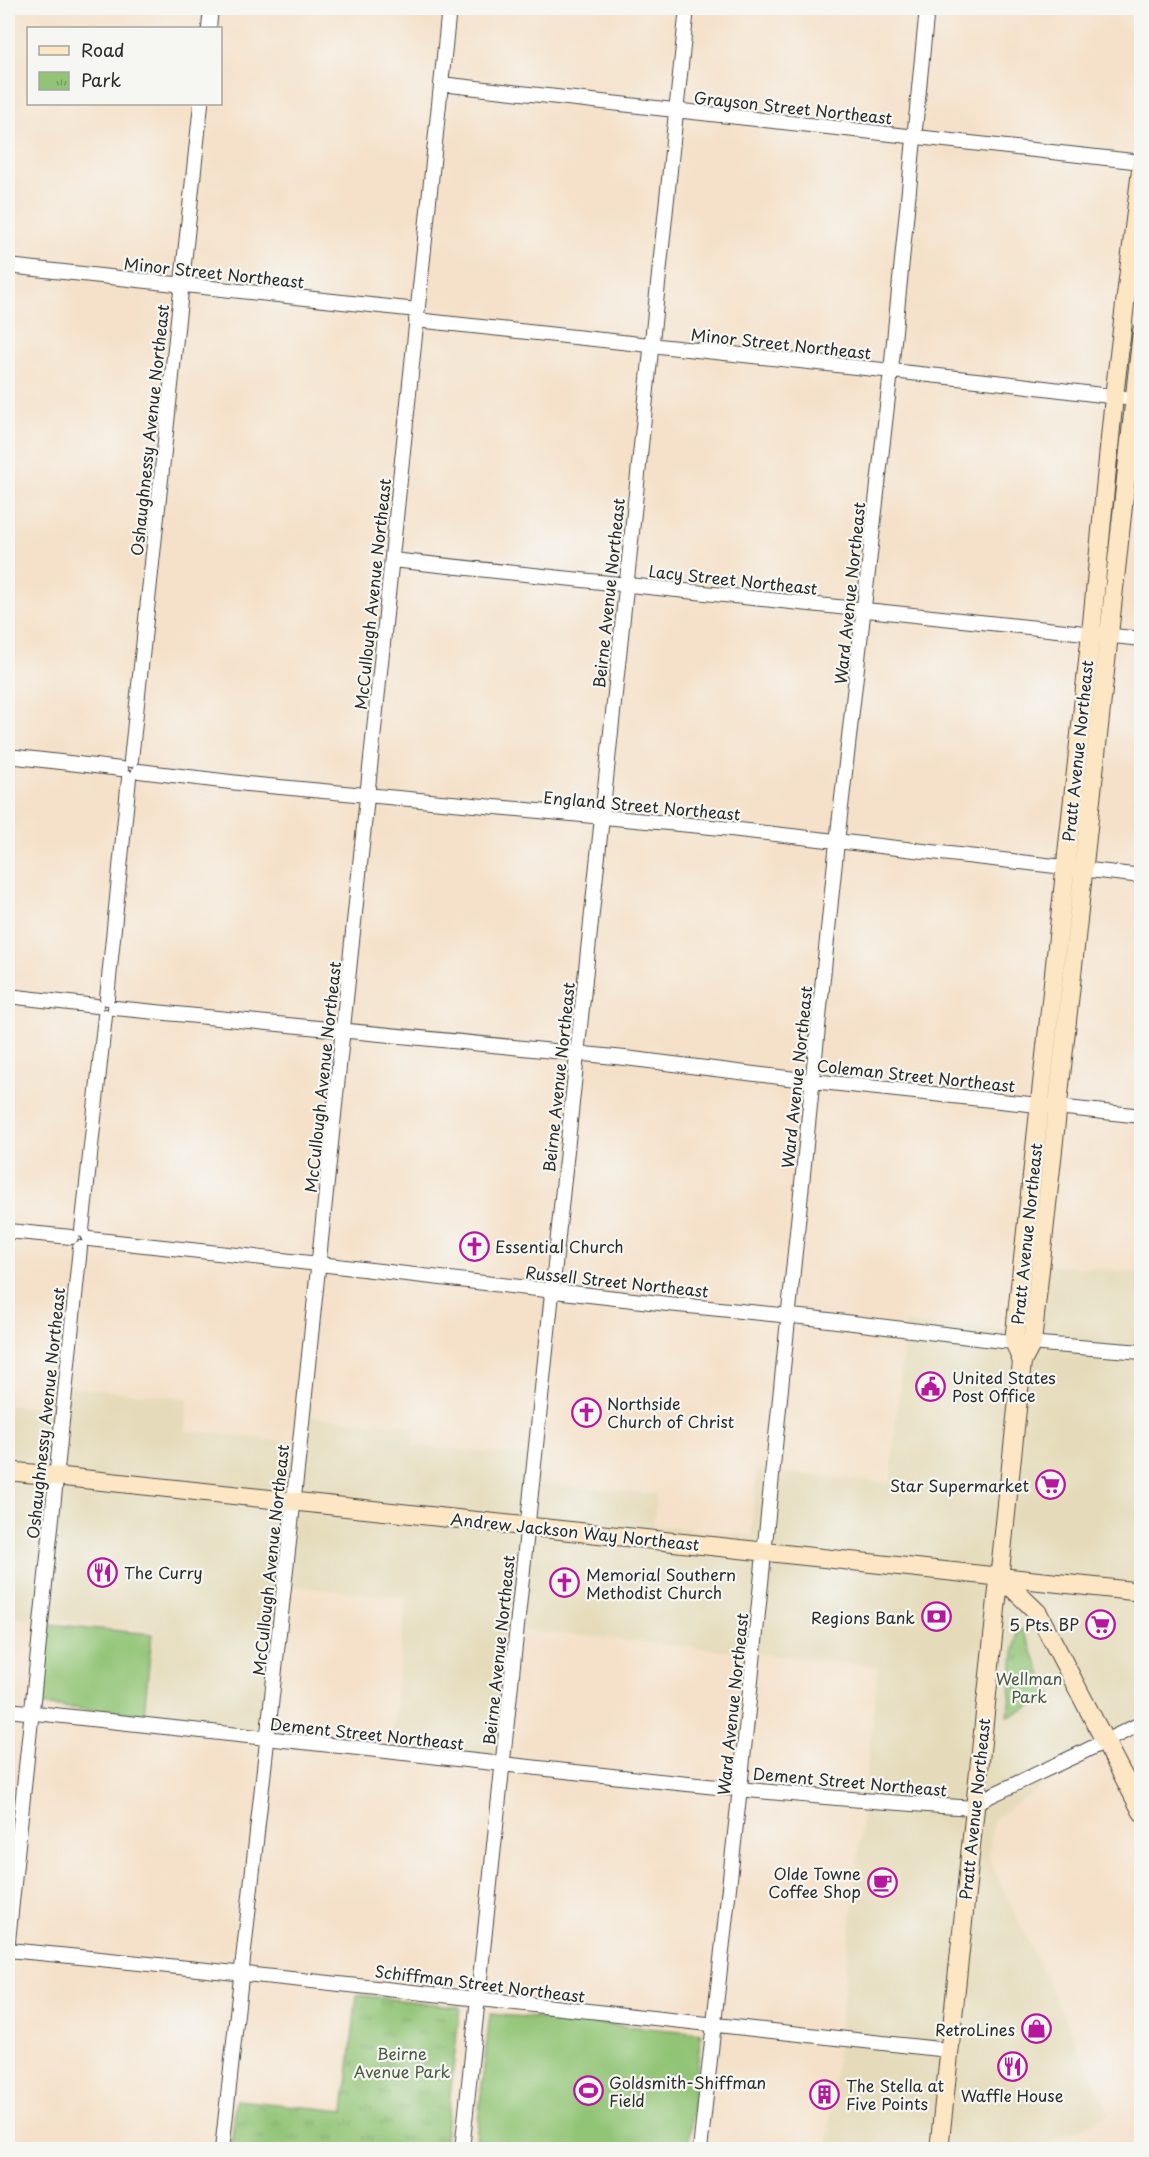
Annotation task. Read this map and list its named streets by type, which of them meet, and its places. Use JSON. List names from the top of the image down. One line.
{"streets":{"street":["Grayson Street Northeast","Minor Street Northeast","Oshaughnessy Avenue Northeast","Lacy Street Northeast","Beirne Avenue Northeast","Ward Avenue Northeast","McCullough Avenue Northeast","Pratt Avenue Northeast","England Street Northeast","Coleman Street Northeast","Russell Street Northeast","Andrew Jackson Way Northeast","Dement Street Northeast","Schiffman Street Northeast"]},"crossings":[["Grayson Street Northeast","Beirne Avenue Northeast"],["Grayson Street Northeast","Ward Avenue Northeast"],["Grayson Street Northeast","McCullough Avenue Northeast"],["Grayson Street Northeast","Pratt Avenue Northeast"],["Minor Street Northeast","Oshaughnessy Avenue Northeast"],["Minor Street Northeast","Beirne Avenue Northeast"],["Minor Street Northeast","Ward Avenue Northeast"],["Minor Street Northeast","McCullough Avenue Northeast"],["Minor Street Northeast","Pratt Avenue Northeast"],["Oshaughnessy Avenue Northeast","England Street Northeast"],["Oshaughnessy Avenue Northeast","Coleman Street Northeast"],["Oshaughnessy Avenue Northeast","Russell Street Northeast"],["Oshaughnessy Avenue Northeast","Andrew Jackson Way Northeast"],["Oshaughnessy Avenue Northeast","Dement Street Northeast"],["Lacy Street Northeast","Beirne Avenue Northeast"],["Lacy Street Northeast","Ward Avenue Northeast"],["Lacy Street Northeast","McCullough Avenue Northeast"],["Lacy Street Northeast","Pratt Avenue Northeast"],["Beirne Avenue Northeast","England Street Northeast"],["Beirne Avenue Northeast","Coleman Street Northeast"],["Beirne Avenue Northeast","Russell Street Northeast"],["Beirne Avenue Northeast","Andrew Jackson Way Northeast"],["Beirne Avenue Northeast","Dement Street Northeast"],["Beirne Avenue Northeast","Schiffman Street Northeast"],["Ward Avenue Northeast","England Street Northeast"],["Ward Avenue Northeast","Coleman Street Northeast"],["Ward Avenue Northeast","Russell Street Northeast"],["Ward Avenue Northeast","Andrew Jackson Way Northeast"],["Ward Avenue Northeast","Dement Street Northeast"],["Ward Avenue Northeast","Schiffman Street Northeast"],["McCullough Avenue Northeast","England Street Northeast"],["McCullough Avenue Northeast","Coleman Street Northeast"],["McCullough Avenue Northeast","Russell Street Northeast"],["McCullough Avenue Northeast","Andrew Jackson Way Northeast"],["McCullough Avenue Northeast","Dement Street Northeast"],["McCullough Avenue Northeast","Schiffman Street Northeast"],["Pratt Avenue Northeast","England Street Northeast"],["Pratt Avenue Northeast","Coleman Street Northeast"],["Pratt Avenue Northeast","Russell Street Northeast"],["Pratt Avenue Northeast","Andrew Jackson Way Northeast"],["Pratt Avenue Northeast","Dement Street Northeast"],["Pratt Avenue Northeast","Schiffman Street Northeast"]],"parks":["Wellman Park","Beirne Avenue Park"],"places":{"church":["Essential Church","Northside Church of Christ","Memorial Southern Methodist Church"],"public building":["United States Post Office"],"supermarket":["Star Supermarket","5 Pts. BP"],"restaurant":["The Curry","Waffle House"],"bank":["Regions Bank"],"cafe":["Olde Towne Coffee Shop"],"shop":["RetroLines"],"sports":["Goldsmith-Shiffman Field"],"building":["The Stella at Five Points"]},"legend":["Road","Park"]}
